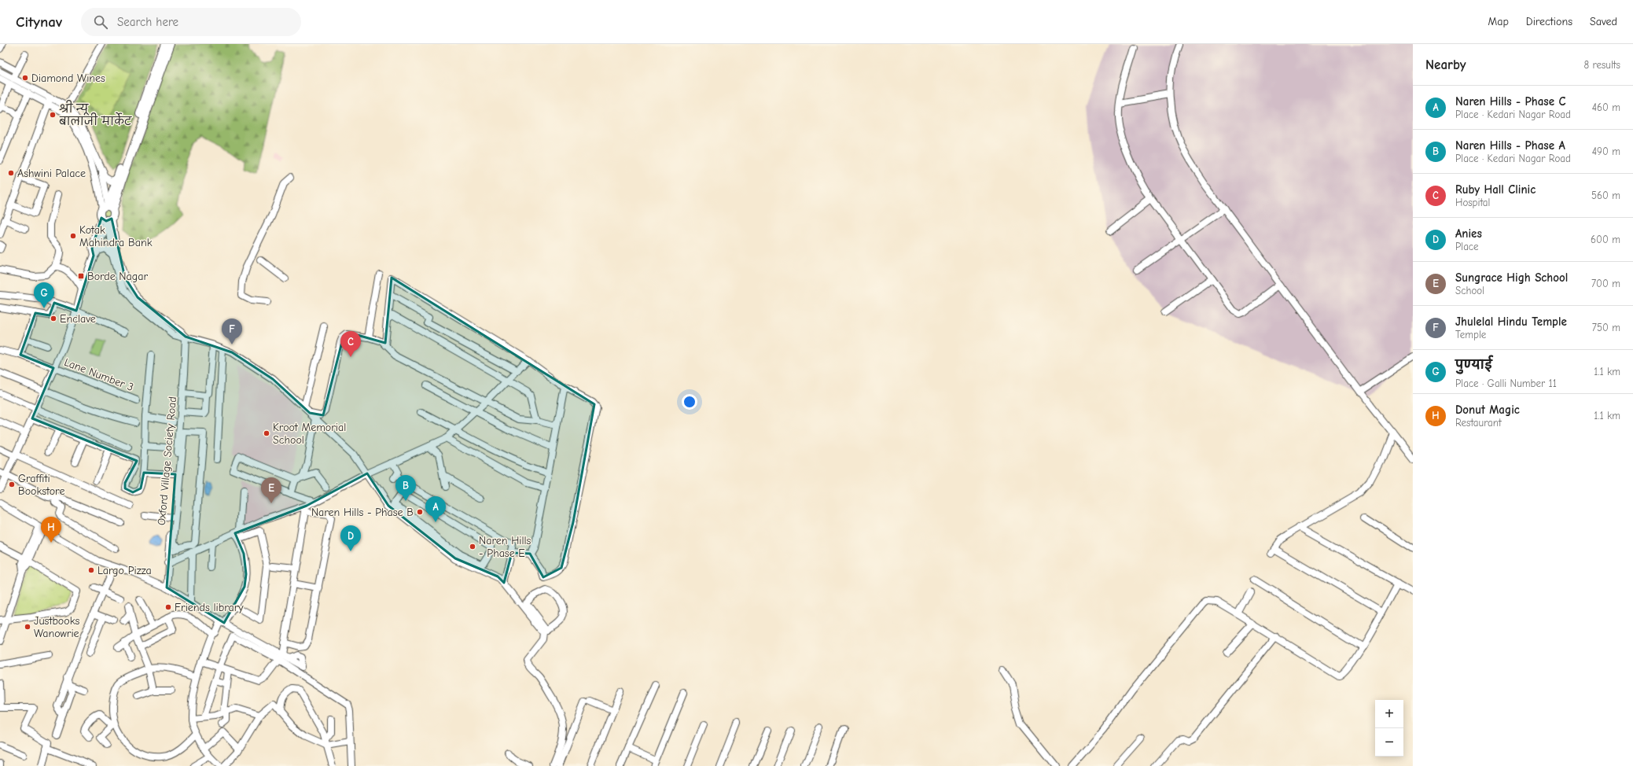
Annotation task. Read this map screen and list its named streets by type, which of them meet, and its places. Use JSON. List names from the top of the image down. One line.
{"streets":{"street":["Lane Number 3","Oxford Village Society Road"]},"places":{"other":["Diamond Wines","श्री न्यू बालाजी मार्केट","Ashwini Palace","Kotak Mahindra Bank","Enclave","Kroot Memorial School","Graffiti Bookstore","Naren Hills - Phase B","Naren Hills - Phase E","Largo Pizza","Friends library","Justbooks Wanowrie"],"transit":["Borde Nagar"]},"page":{"header":"Citynav","search":"Search here","nav":["Map","Directions","Saved"],"heading":["Nearby","8 results"],"list":[{"mark":"A","name":"Naren Hills - Phase C","note":"Place · Kedari Nagar Road","value":"460 m"},{"mark":"B","name":"Naren Hills - Phase A","note":"Place · Kedari Nagar Road","value":"490 m"},{"mark":"C","name":"Ruby Hall Clinic","note":"Hospital","value":"560 m"},{"mark":"D","name":"Anies","note":"Place","value":"600 m"},{"mark":"E","name":"Sungrace High School","note":"School","value":"700 m"},{"mark":"F","name":"Jhulelal Hindu Temple","note":"Temple","value":"750 m"},{"mark":"G","name":"पुण्याई","note":"Place · Galli Number 11","value":"1.1 km"},{"mark":"H","name":"Donut Magic","note":"Restaurant","value":"1.1 km"}],"pins":["G","F","C","B","E","A","H","D"],"map_buttons":["+","−"]}}
